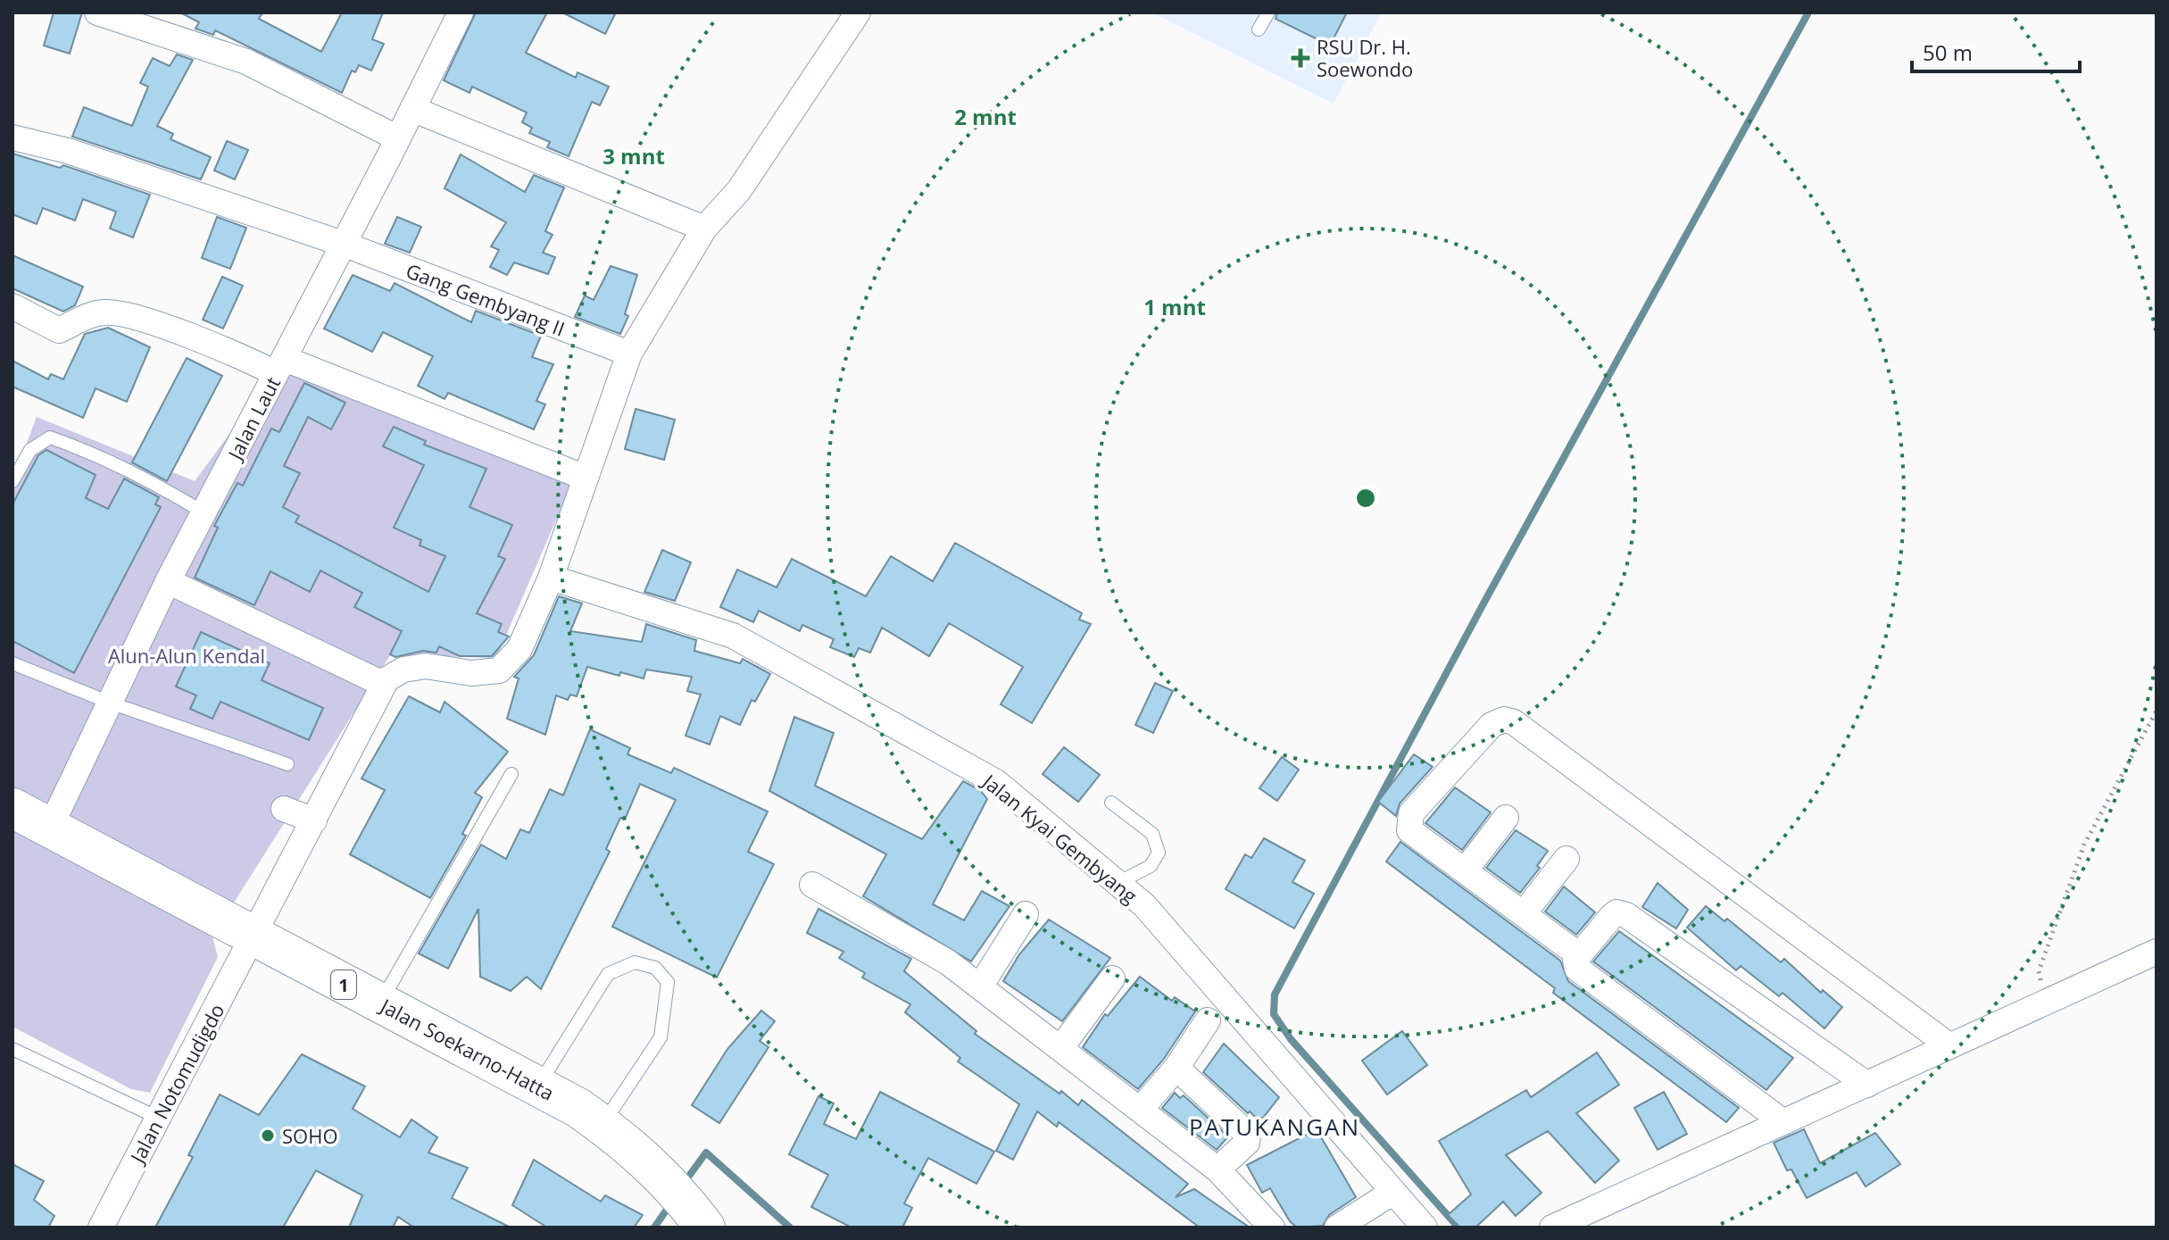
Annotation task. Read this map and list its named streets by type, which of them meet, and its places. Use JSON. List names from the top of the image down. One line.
{"streets":{"highway":["1","Jalan Soekarno-Hatta"],"street":["Gang Gembyang II","Jalan Laut","Jalan Kyai Gembyang","Jalan Notomudigdo"]},"crossings":[["Gang Gembyang II","Jalan Laut"],["Jalan Laut","Jalan Soekarno-Hatta"],["Jalan Soekarno-Hatta","Jalan Notomudigdo"]],"districts":["PATUKANGAN"],"parks":["Alun-Alun Kendal"],"places":{"health":["RSU Dr. H. Soewondo"],"other":["SOHO"]},"scale_bar":"50 m","rings":["2 mnt","3 mnt","1 mnt"]}
